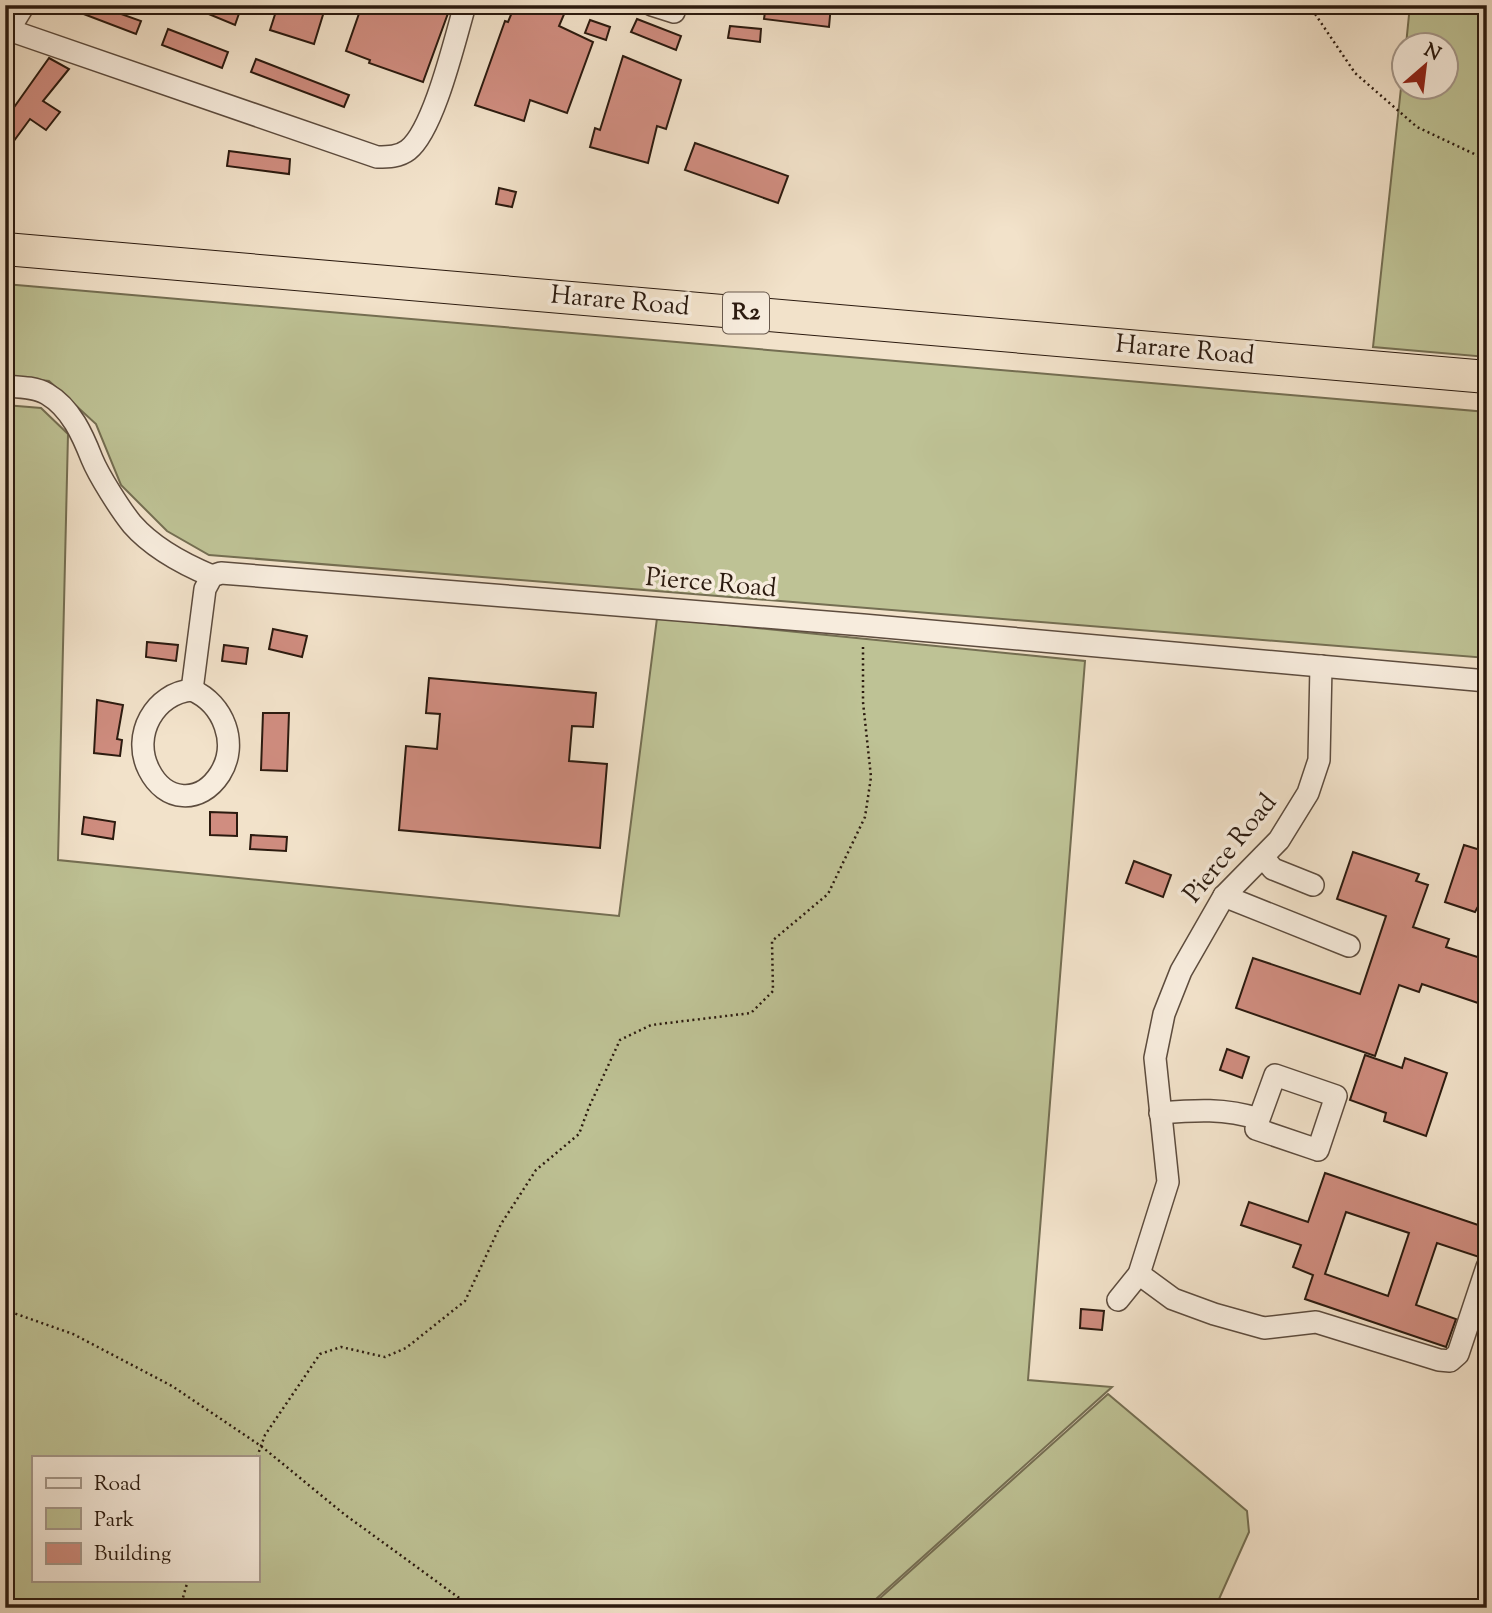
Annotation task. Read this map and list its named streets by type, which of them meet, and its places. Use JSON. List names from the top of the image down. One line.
{"streets":{"highway":["Harare Road","R2"],"lane":["Pierce Road"]},"legend":["Road","Park","Building"],"north":"top right"}
